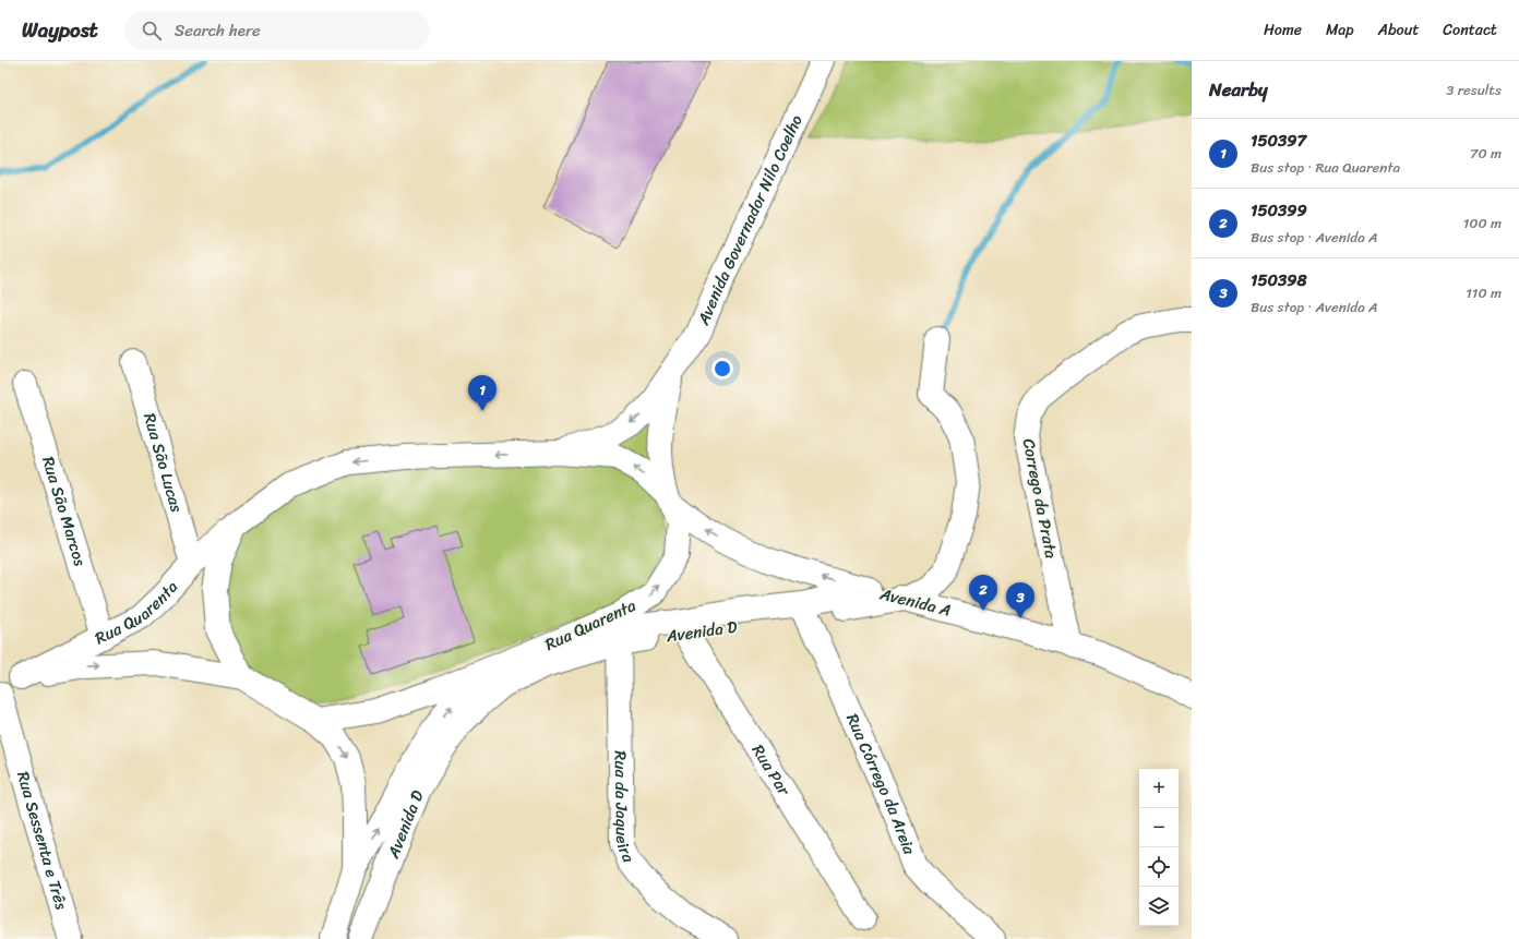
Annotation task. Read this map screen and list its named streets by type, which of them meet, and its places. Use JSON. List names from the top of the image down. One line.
{"streets":{"street":["Avenida Governador Nilo Coelho","Rua São Lucas","Corrego da Prata","Rua São Marcos","Avenida A","Rua Quarenta","Avenida D","Rua Par","Rua Córrego da Areia","Rua da Jaqueira","Rua Sessenta e Três"]},"crossings":[["Avenida Governador Nilo Coelho","Rua Quarenta"],["Rua São Lucas","Rua Quarenta"],["Corrego da Prata","Avenida A"],["Rua São Marcos","Rua Quarenta"],["Avenida A","Rua Quarenta"],["Avenida A","Avenida D"],["Rua Quarenta","Avenida D"],["Avenida D","Rua Par"],["Avenida D","Rua Córrego da Areia"],["Avenida D","Rua da Jaqueira"]],"one_way":["Avenida A"],"page":{"header":"Waypost","search":"Search here","nav":["Home","Map","About","Contact"],"heading":["Nearby","3 results"],"list":[{"mark":"1","name":"150397","note":"Bus stop · Rua Quarenta","value":"70 m"},{"mark":"2","name":"150399","note":"Bus stop · Avenida A","value":"100 m"},{"mark":"3","name":"150398","note":"Bus stop · Avenida A","value":"110 m"}],"pins":["1","2","3"],"map_buttons":["+","−"]}}
